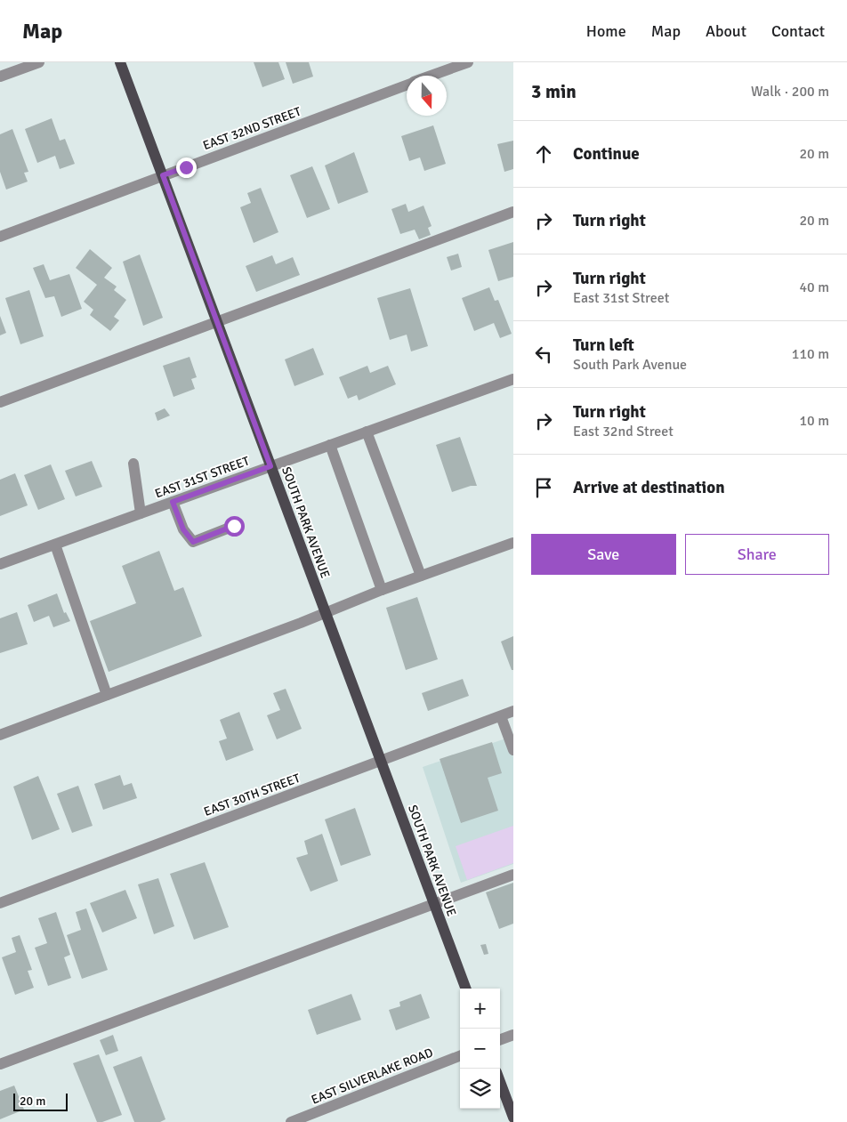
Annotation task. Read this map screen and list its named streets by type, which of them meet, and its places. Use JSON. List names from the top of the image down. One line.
{"streets":{"main road":["SOUTH PARK AVENUE"],"street":["EAST 32ND STREET","EAST 31ST STREET","EAST 30TH STREET","EAST SILVERLAKE ROAD"]},"crossings":[["EAST 32ND STREET","SOUTH PARK AVENUE"],["EAST 31ST STREET","SOUTH PARK AVENUE"],["SOUTH PARK AVENUE","EAST 30TH STREET"]],"scale_bar":"20 m","north":"bottom","page":{"header":"Map","nav":["Home","Map","About","Contact"],"heading":["3 min","Walk · 200 m"],"list":[["Continue","20 m"],["Turn right","20 m"],["Turn right","East 31st Street","40 m"],["Turn left","South Park Avenue","110 m"],["Turn right","East 32nd Street","10 m"],"Arrive at destination"],"buttons":["Save","Share"],"map_buttons":["+","−"],"scale":"20 m"}}
